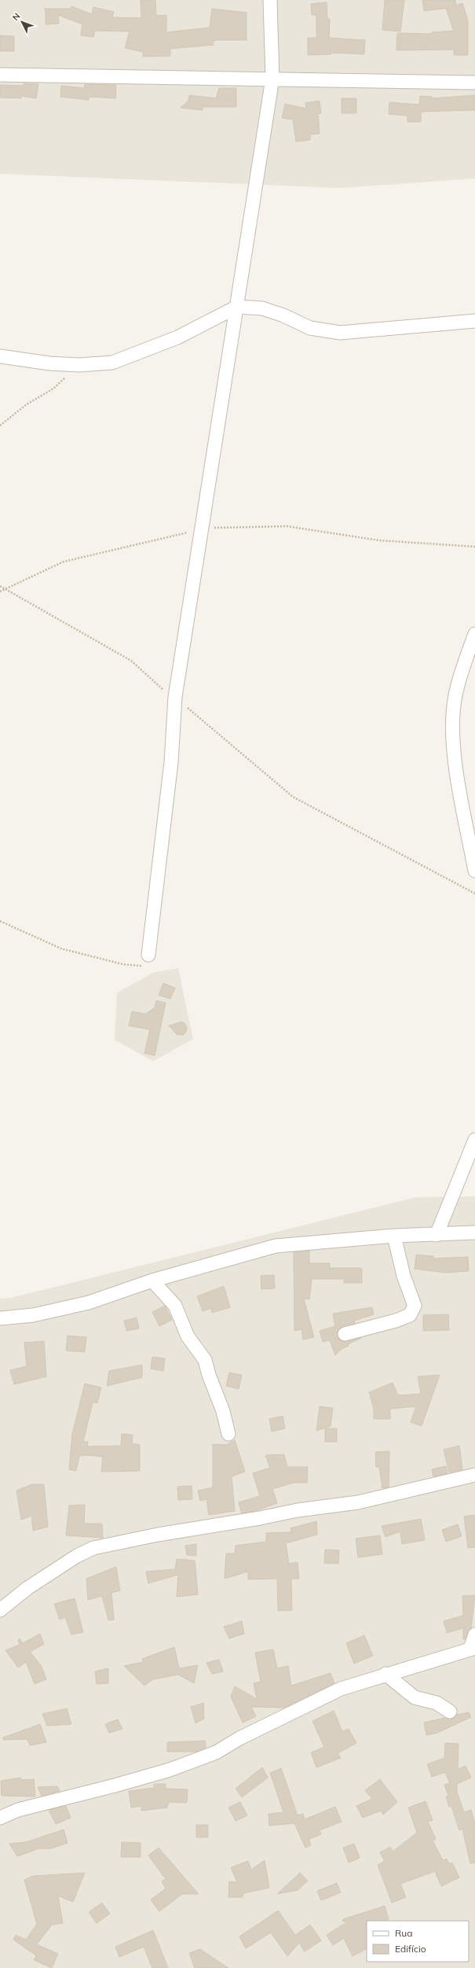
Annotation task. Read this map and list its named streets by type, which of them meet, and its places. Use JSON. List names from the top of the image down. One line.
{"legend":["Rua","Edifício"],"north":"top left"}
